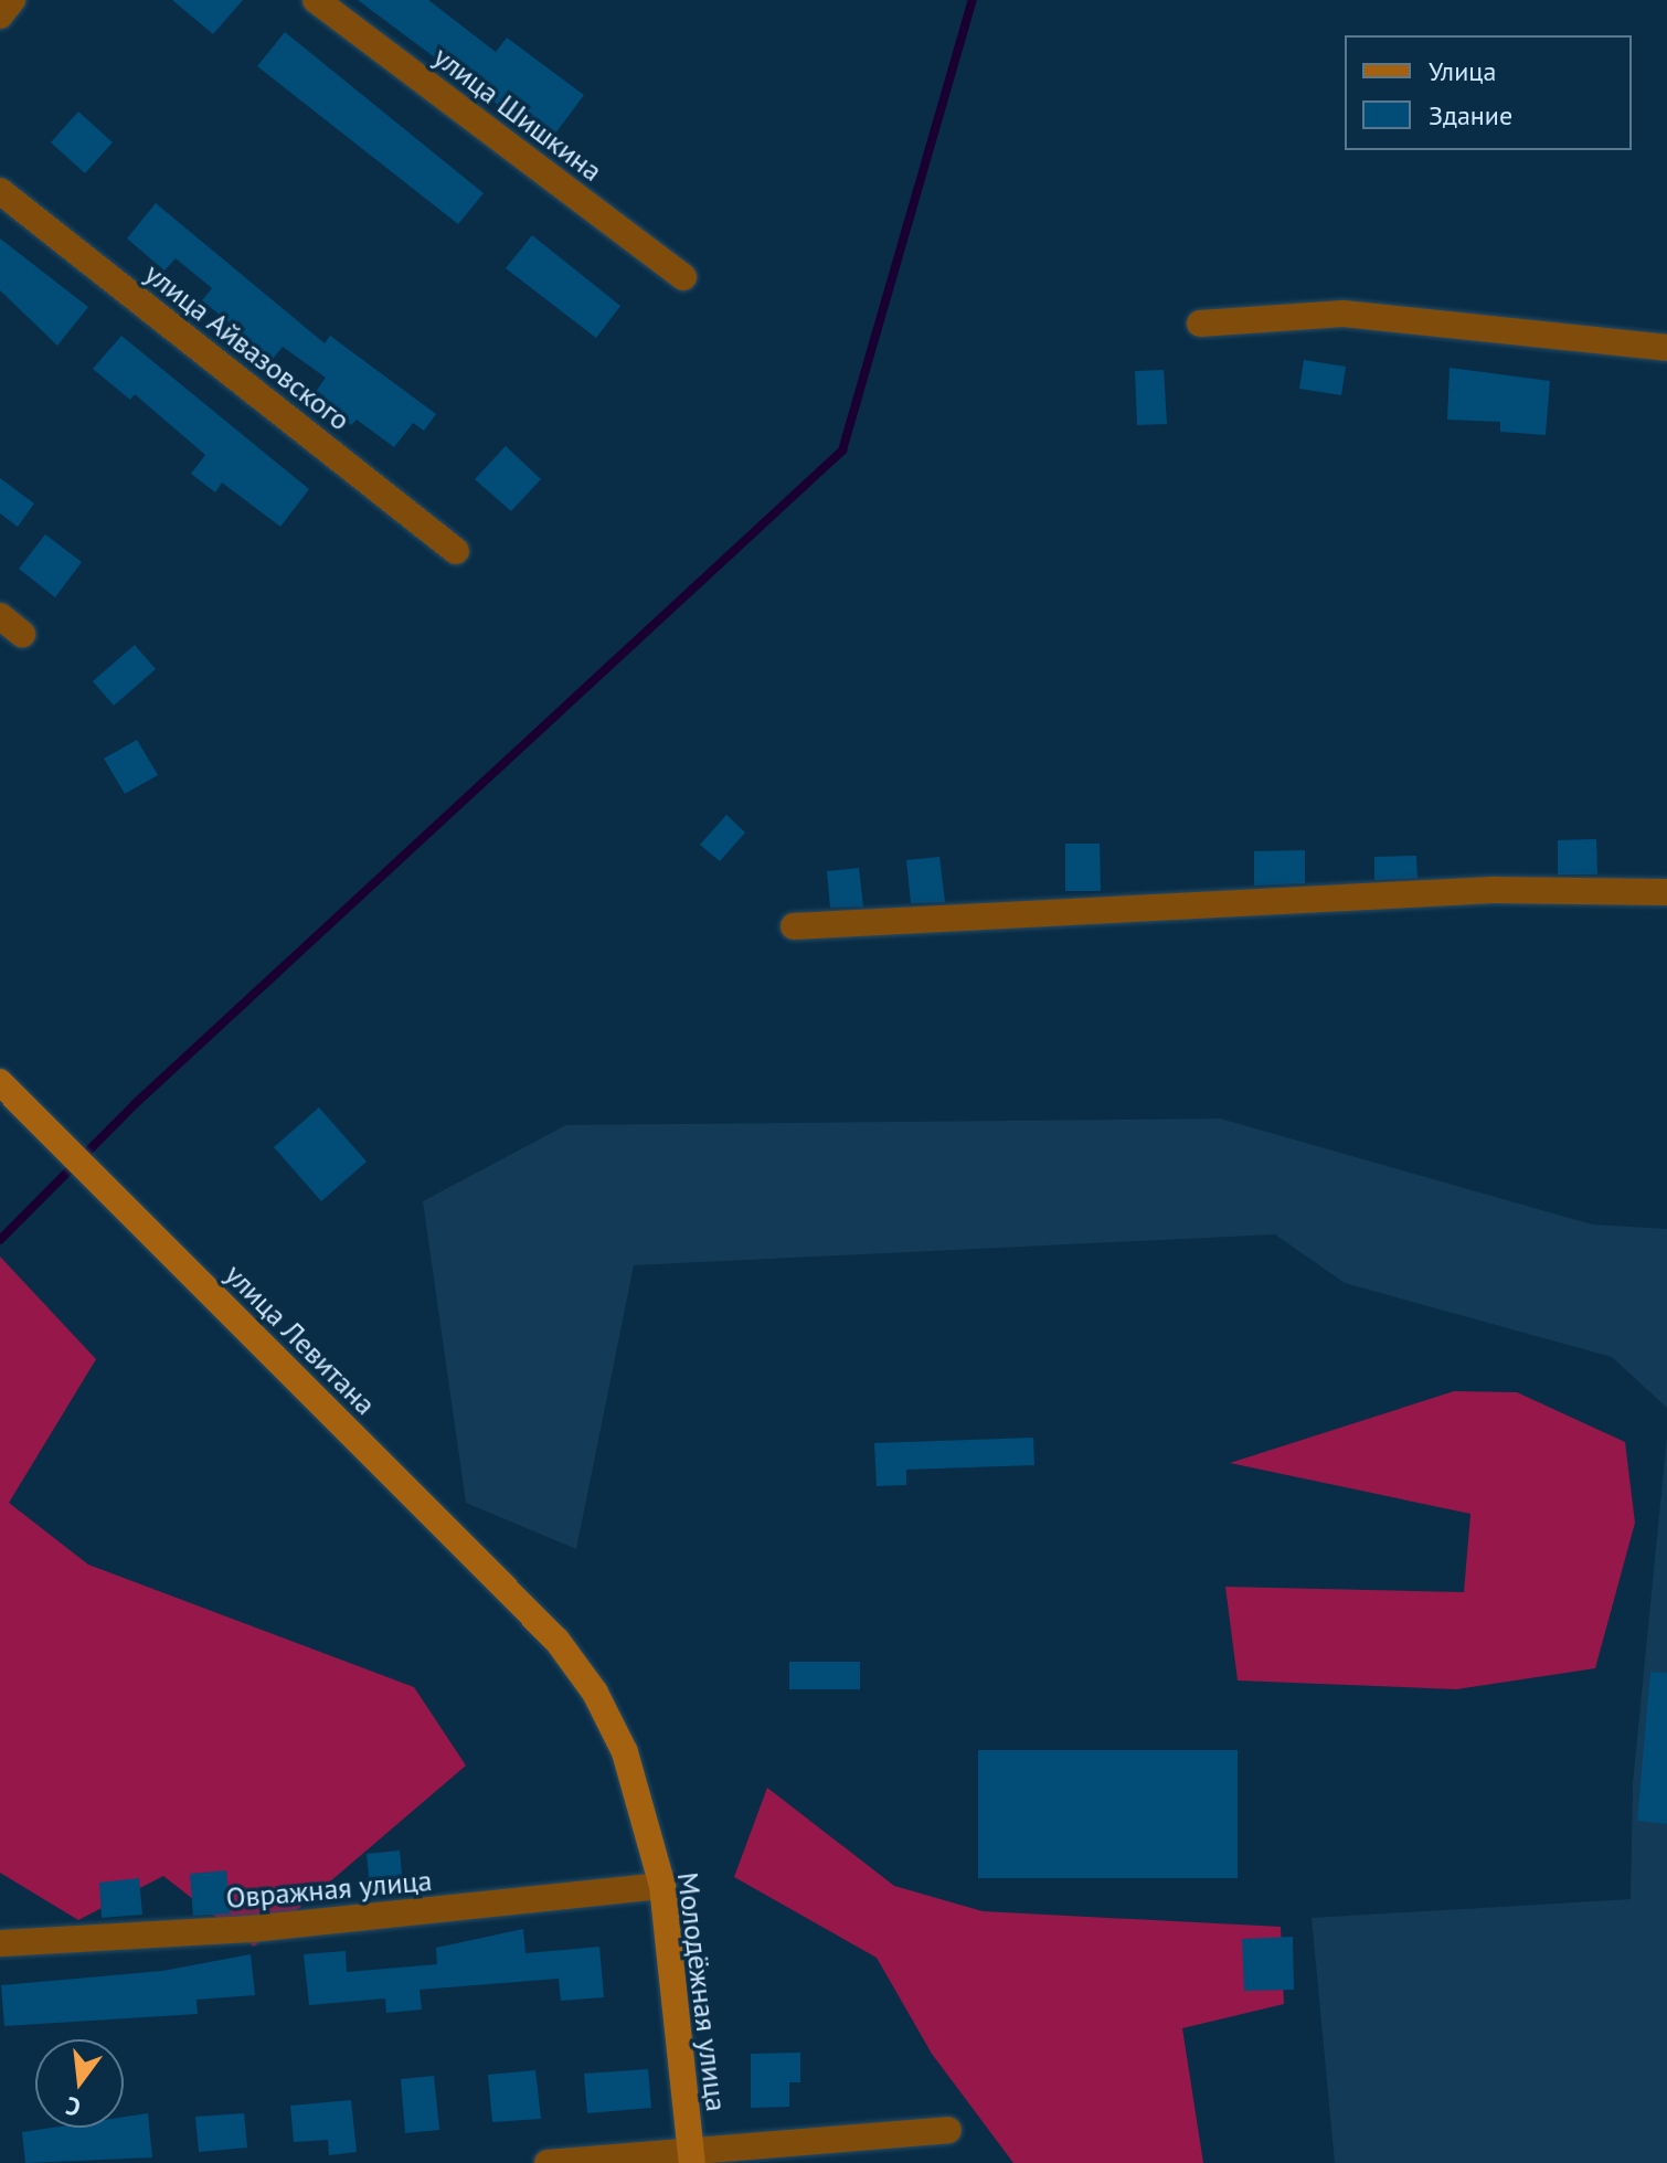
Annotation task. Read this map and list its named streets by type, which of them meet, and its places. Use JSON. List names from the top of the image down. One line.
{"streets":{"main road":["улица Левитана","Молодёжная улица"],"street":["улица Шишкина","улица Айвазовского","Овражная улица"]},"crossings":[["улица Левитана","Молодёжная улица"],["Овражная улица","Молодёжная улица"]],"legend":["Улица","Здание"],"north":"bottom"}
